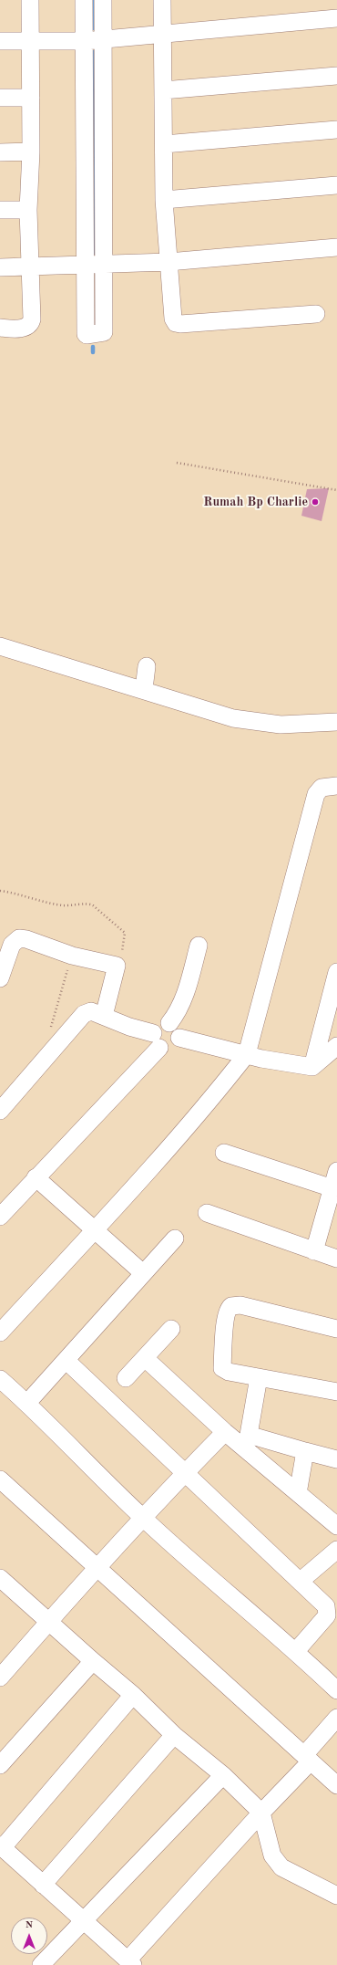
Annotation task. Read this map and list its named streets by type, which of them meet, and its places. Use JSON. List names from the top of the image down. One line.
{"places":["Rumah Bp Charlie"],"north":"top"}
